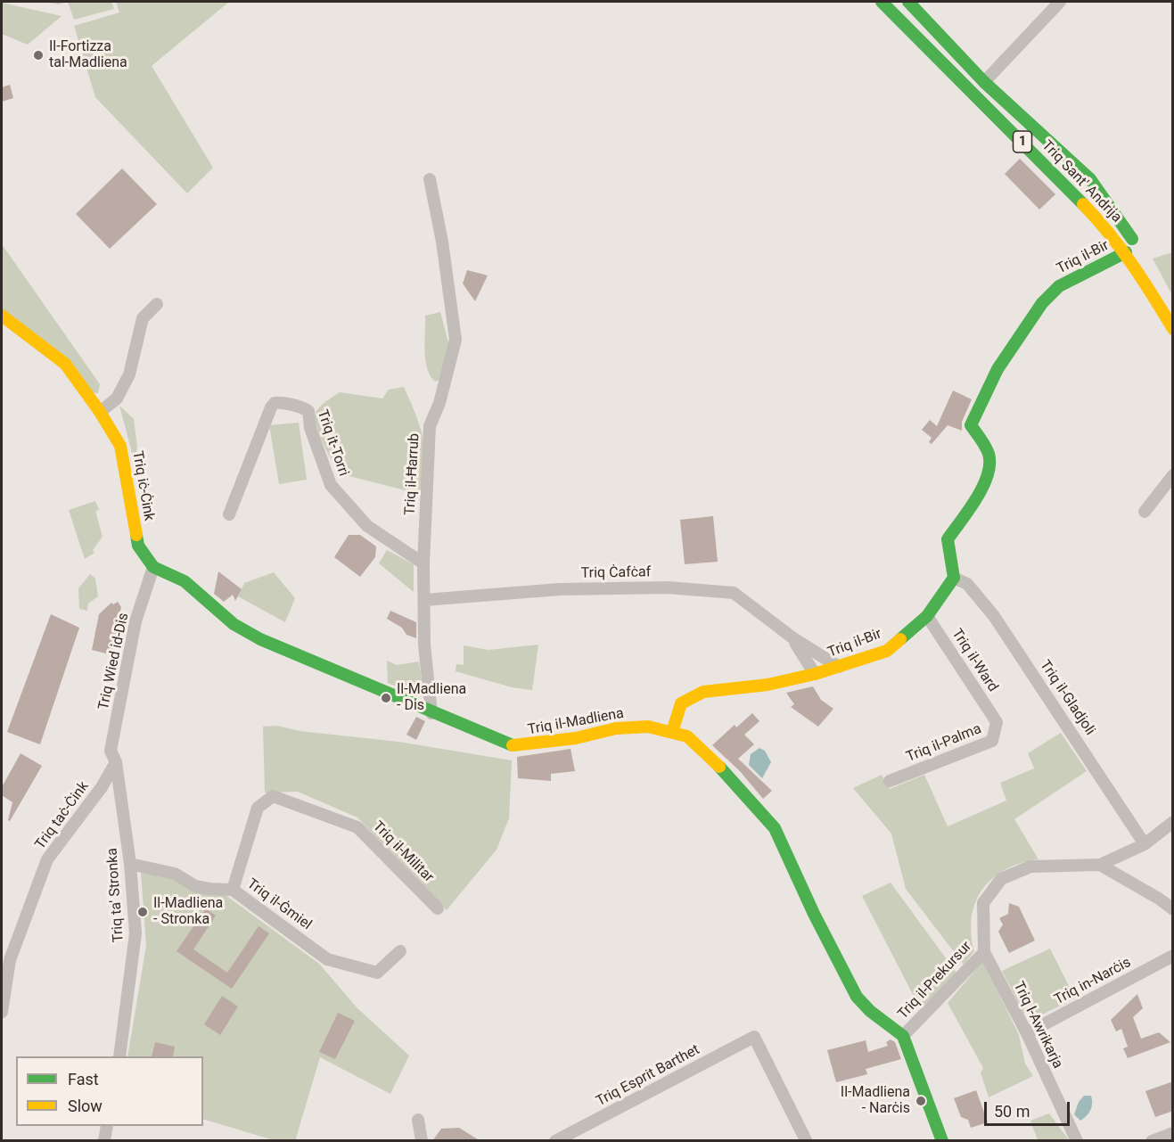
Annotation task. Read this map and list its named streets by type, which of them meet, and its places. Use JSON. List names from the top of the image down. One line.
{"streets":{"main road":["1","Triq Sant' Andrija","Triq il-Bir","Triq iċ-Ċink","Triq il-Madliena"],"street":["Triq it-Torri","Triq il-Ħarrub","Triq Ċafċaf","Triq il-Ward","Triq Wied id-Dis","Triq il-Gladjoli","Triq il-Palma","Triq taċ-Ċink","Triq il-Militar","Triq ta' Stronka","Triq il-Ġmiel","Triq il-Prekursur","Triq in-Narċis","Triq l-Awrikarja","Triq Esprit Barthet"]},"crossings":[["Triq Sant' Andrija","Triq il-Bir"],["Triq il-Bir","Triq Ċafċaf"],["Triq il-Bir","Triq il-Ward"],["Triq il-Bir","Triq il-Gladjoli"],["Triq il-Bir","Triq il-Madliena"],["Triq it-Torri","Triq il-Ħarrub"],["Triq il-Ħarrub","Triq Ċafċaf"],["Triq il-Ħarrub","Triq il-Madliena"],["Triq iċ-Ċink","Triq Wied id-Dis"],["Triq iċ-Ċink","Triq il-Madliena"],["Triq il-Ward","Triq il-Palma"],["Triq Wied id-Dis","Triq il-Madliena"],["Triq Wied id-Dis","Triq taċ-Ċink"],["Triq Wied id-Dis","Triq ta' Stronka"],["Triq il-Gladjoli","Triq il-Prekursur"],["Triq il-Madliena","Triq il-Prekursur"],["Triq taċ-Ċink","Triq ta' Stronka"],["Triq il-Militar","Triq il-Ġmiel"],["Triq ta' Stronka","Triq il-Ġmiel"],["Triq il-Prekursur","Triq l-Awrikarja"],["Triq in-Narċis","Triq l-Awrikarja"]],"places":["Il-Fortizza tal-Madliena","Il-Madliena - Dis","Il-Madliena - Stronka","Il-Madliena - Narċis"],"legend":["Fast","Slow"],"scale_bar":"50 m"}
